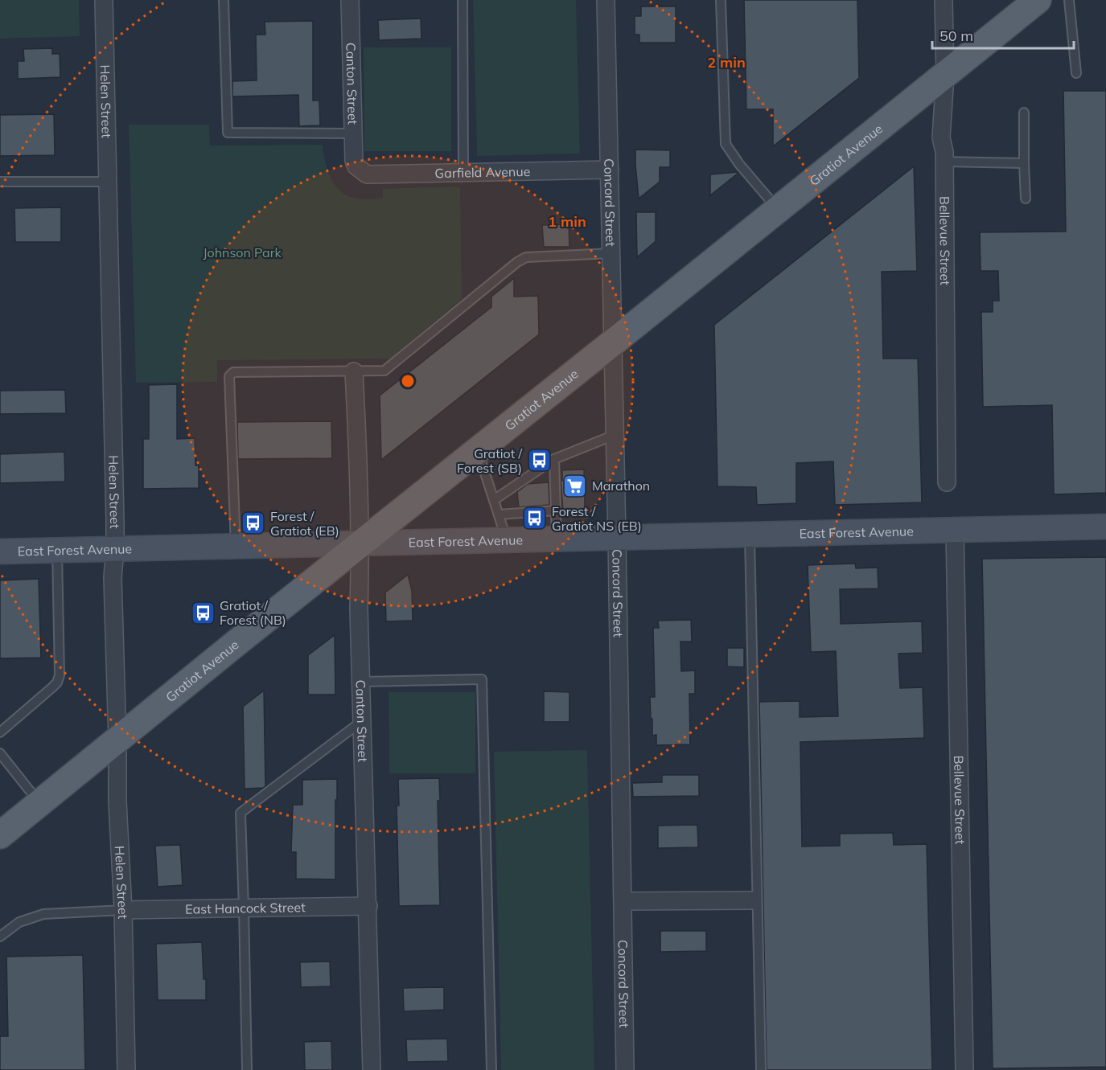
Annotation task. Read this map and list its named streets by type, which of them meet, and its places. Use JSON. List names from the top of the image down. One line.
{"streets":{"main road":["Gratiot Avenue","East Forest Avenue"],"street":["Canton Street","Helen Street","Garfield Avenue","Concord Street","Bellevue Street","East Hancock Street"]},"crossings":[["Canton Street","Gratiot Avenue"],["Canton Street","Garfield Avenue"],["Canton Street","East Forest Avenue"],["Canton Street","East Hancock Street"],["Helen Street","Gratiot Avenue"],["Helen Street","East Forest Avenue"],["Helen Street","East Hancock Street"],["Gratiot Avenue","Concord Street"],["Gratiot Avenue","Bellevue Street"],["Gratiot Avenue","East Forest Avenue"],["Garfield Avenue","Concord Street"],["Concord Street","East Forest Avenue"],["Bellevue Street","East Forest Avenue"]],"parks":["Johnson Park"],"places":{"bus stop":["Gratiot / Forest (SB)","Forest / Gratiot NS (EB)","Forest / Gratiot (EB)","Gratiot / Forest (NB)"],"supermarket":["Marathon"]},"scale_bar":"50 m","rings":["2 min","1 min"]}
